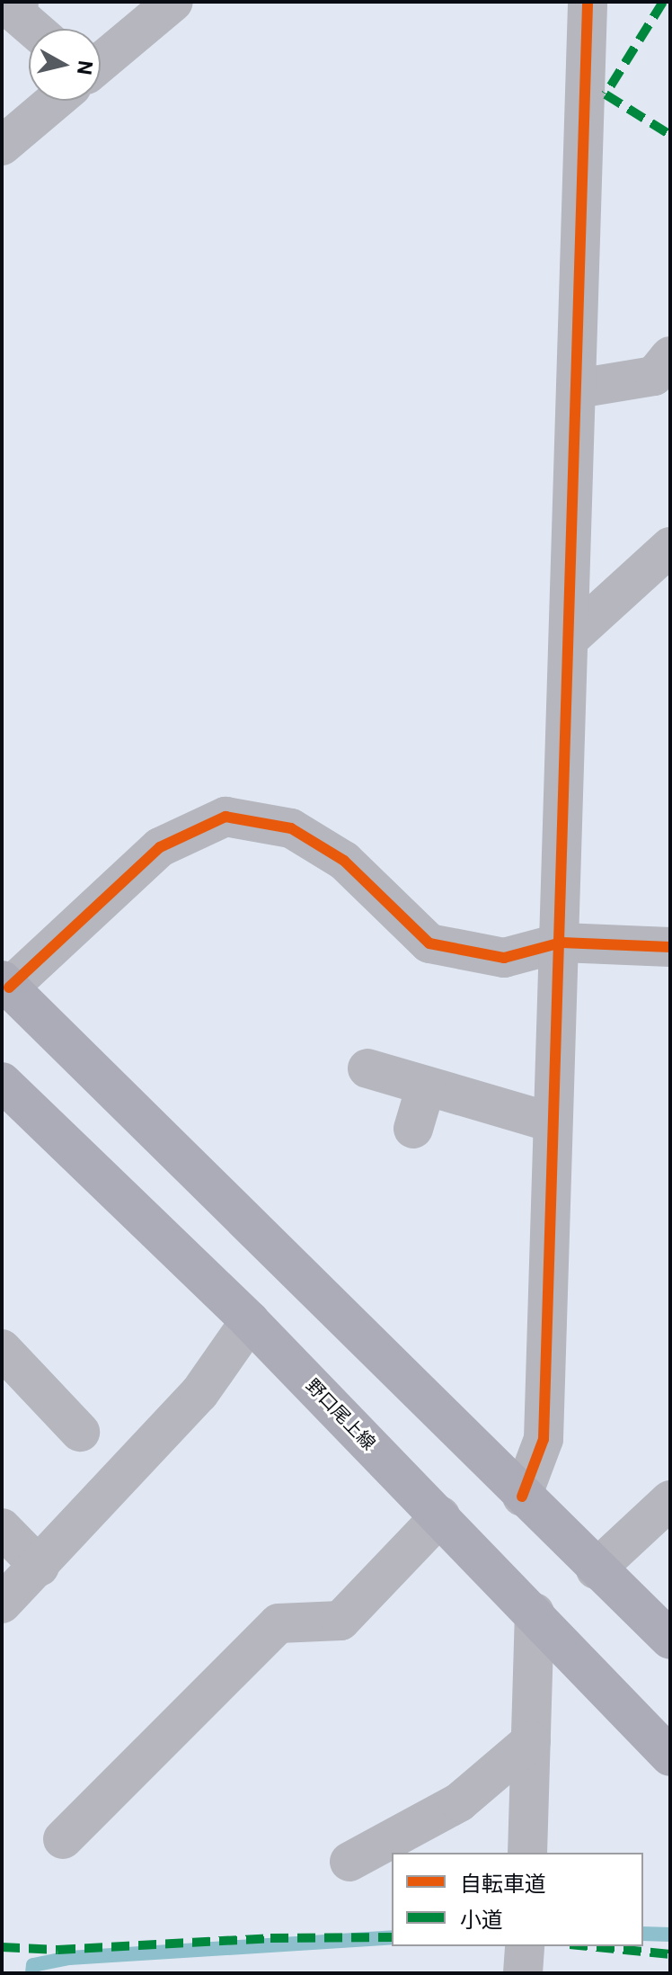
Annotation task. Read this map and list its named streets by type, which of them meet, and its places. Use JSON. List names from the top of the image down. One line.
{"streets":{"main road":["野口尾上線"]},"legend":["自転車道","小道"],"north":"right"}
